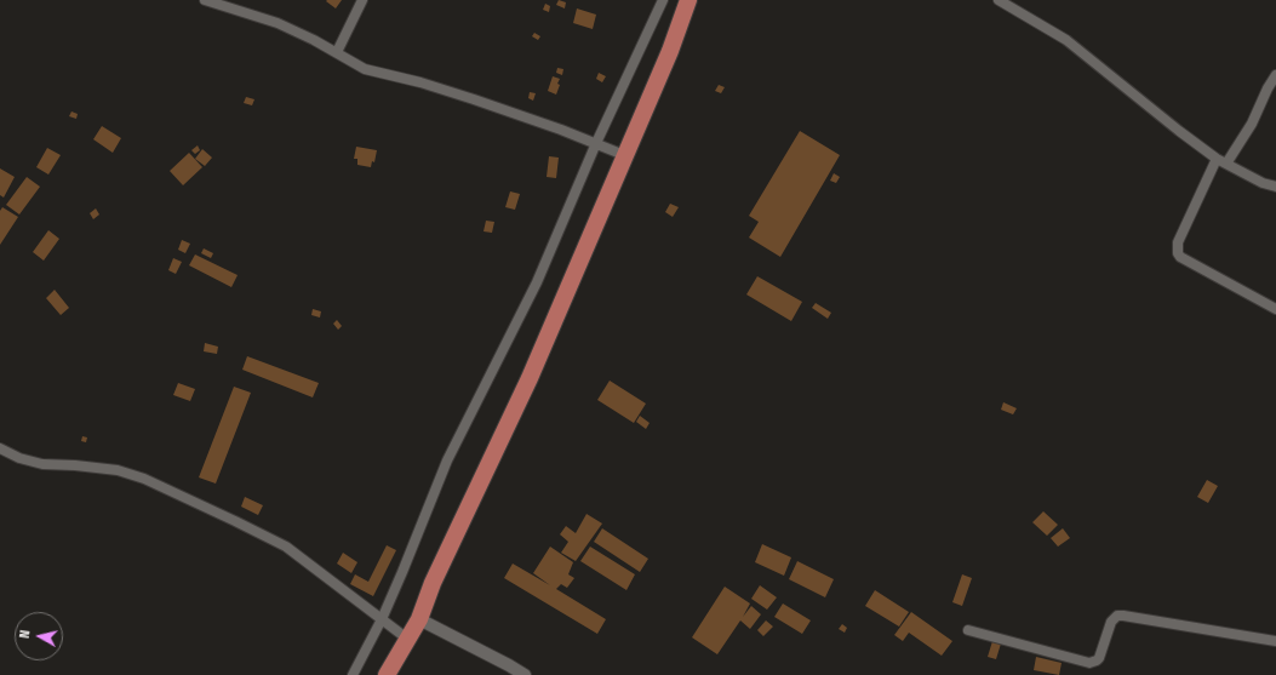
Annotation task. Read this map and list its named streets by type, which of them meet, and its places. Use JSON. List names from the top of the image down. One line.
{"north":"left"}
